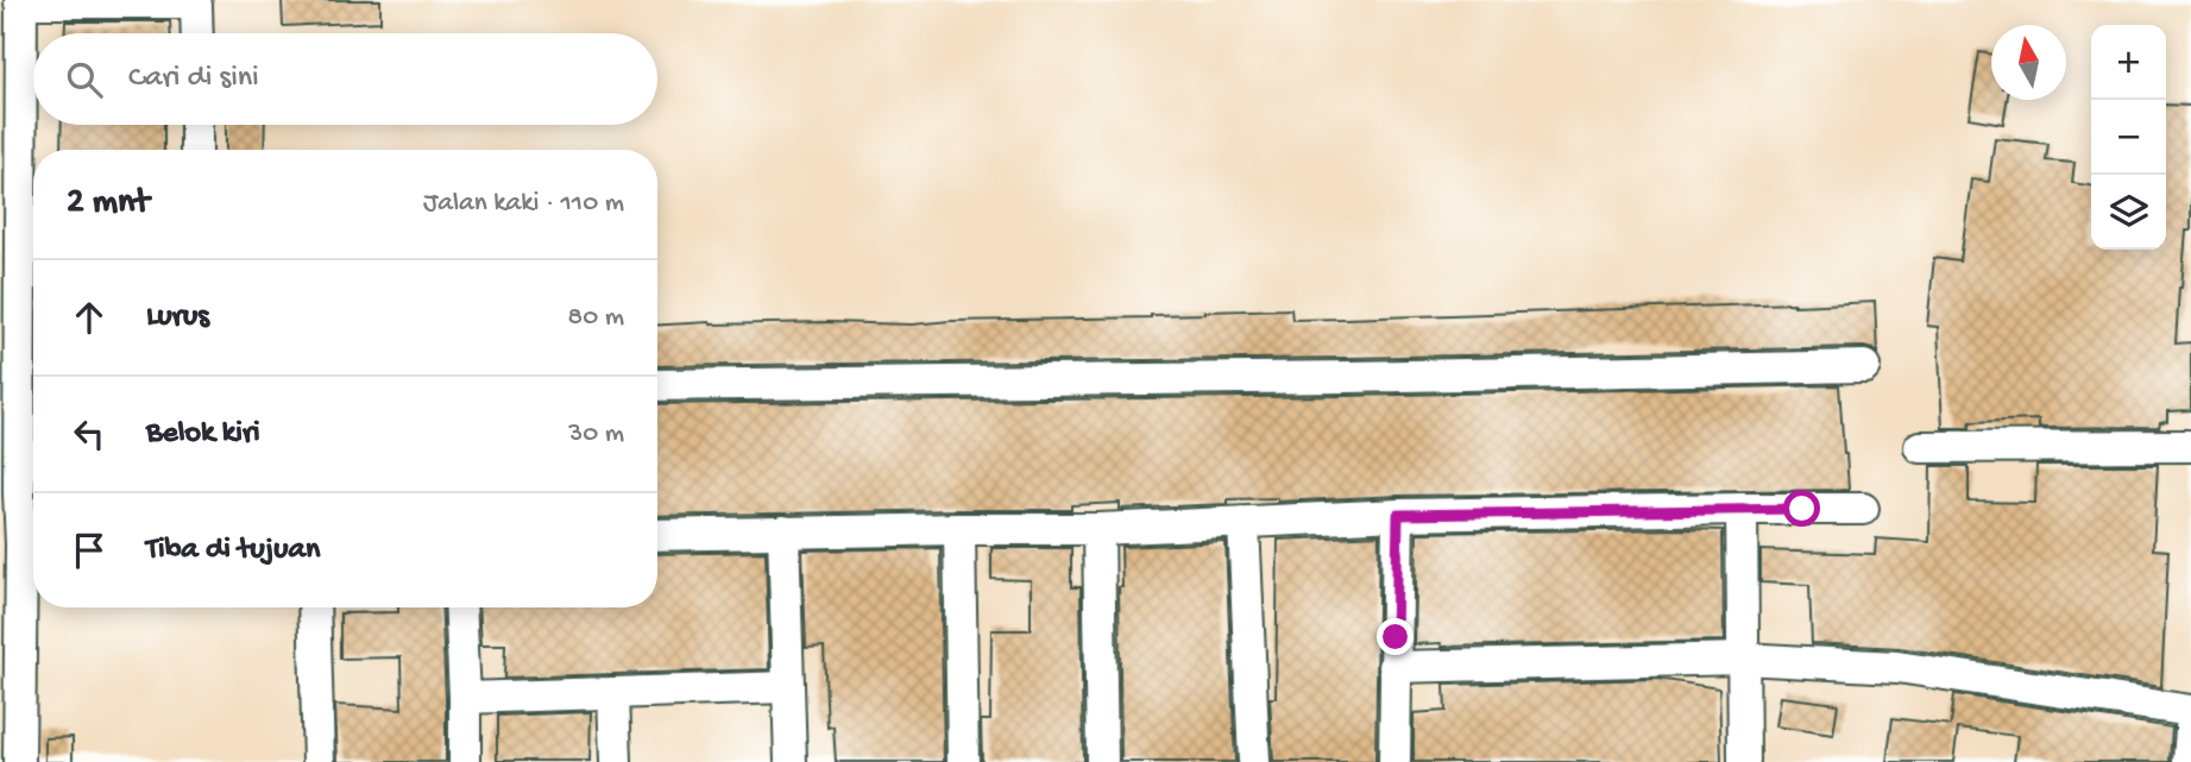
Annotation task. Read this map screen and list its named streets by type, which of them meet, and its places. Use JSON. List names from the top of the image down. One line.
{"north":"top","page":{"map_buttons":["+","−"],"search":"Cari di sini","heading":["2 mnt","Jalan kaki · 110 m"],"list":[["Lurus","80 m"],["Belok kiri","30 m"],"Tiba di tujuan"]}}
